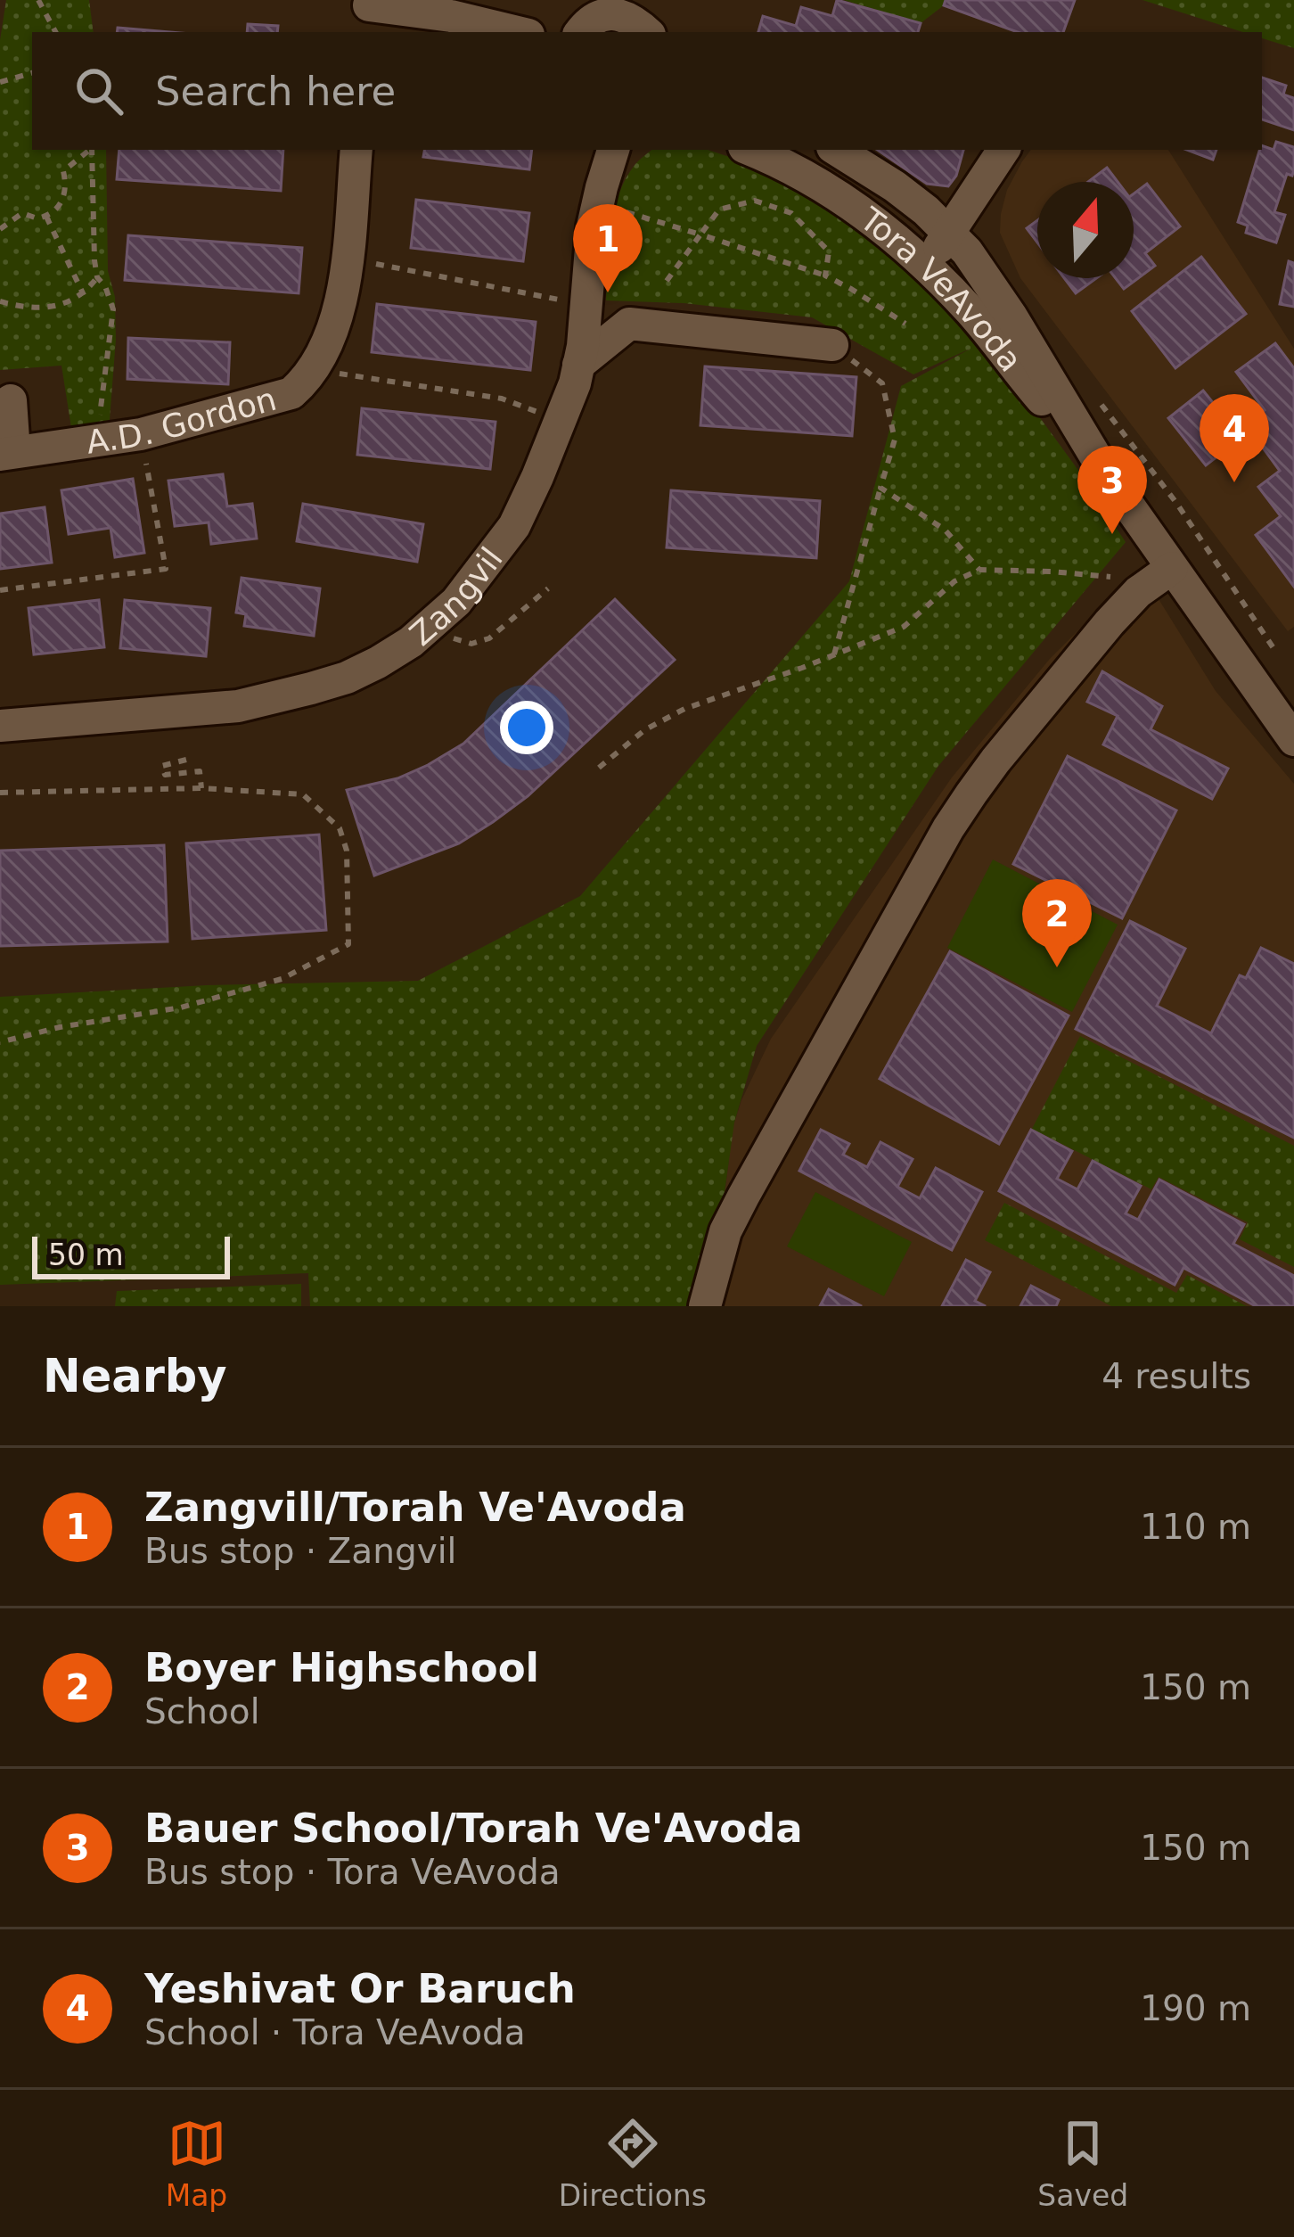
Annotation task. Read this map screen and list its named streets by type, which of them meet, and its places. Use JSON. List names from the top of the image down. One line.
{"streets":{"street":["Tora VeAvoda","A.D. Gordon","Zangvil"]},"scale_bar":"50 m","north":"top","page":{"search":"Search here","pins":["1","4","3","2"],"scale":"50 m","heading":["Nearby","4 results"],"list":[{"mark":"1","name":"Zangvill/Torah Ve'Avoda","note":"Bus stop · Zangvil","value":"110 m"},{"mark":"2","name":"Boyer Highschool","note":"School","value":"150 m"},{"mark":"3","name":"Bauer School/Torah Ve'Avoda","note":"Bus stop · Tora VeAvoda","value":"150 m"},{"mark":"4","name":"Yeshivat Or Baruch","note":"School · Tora VeAvoda","value":"190 m"}],"nav":["Map","Directions","Saved"]}}
